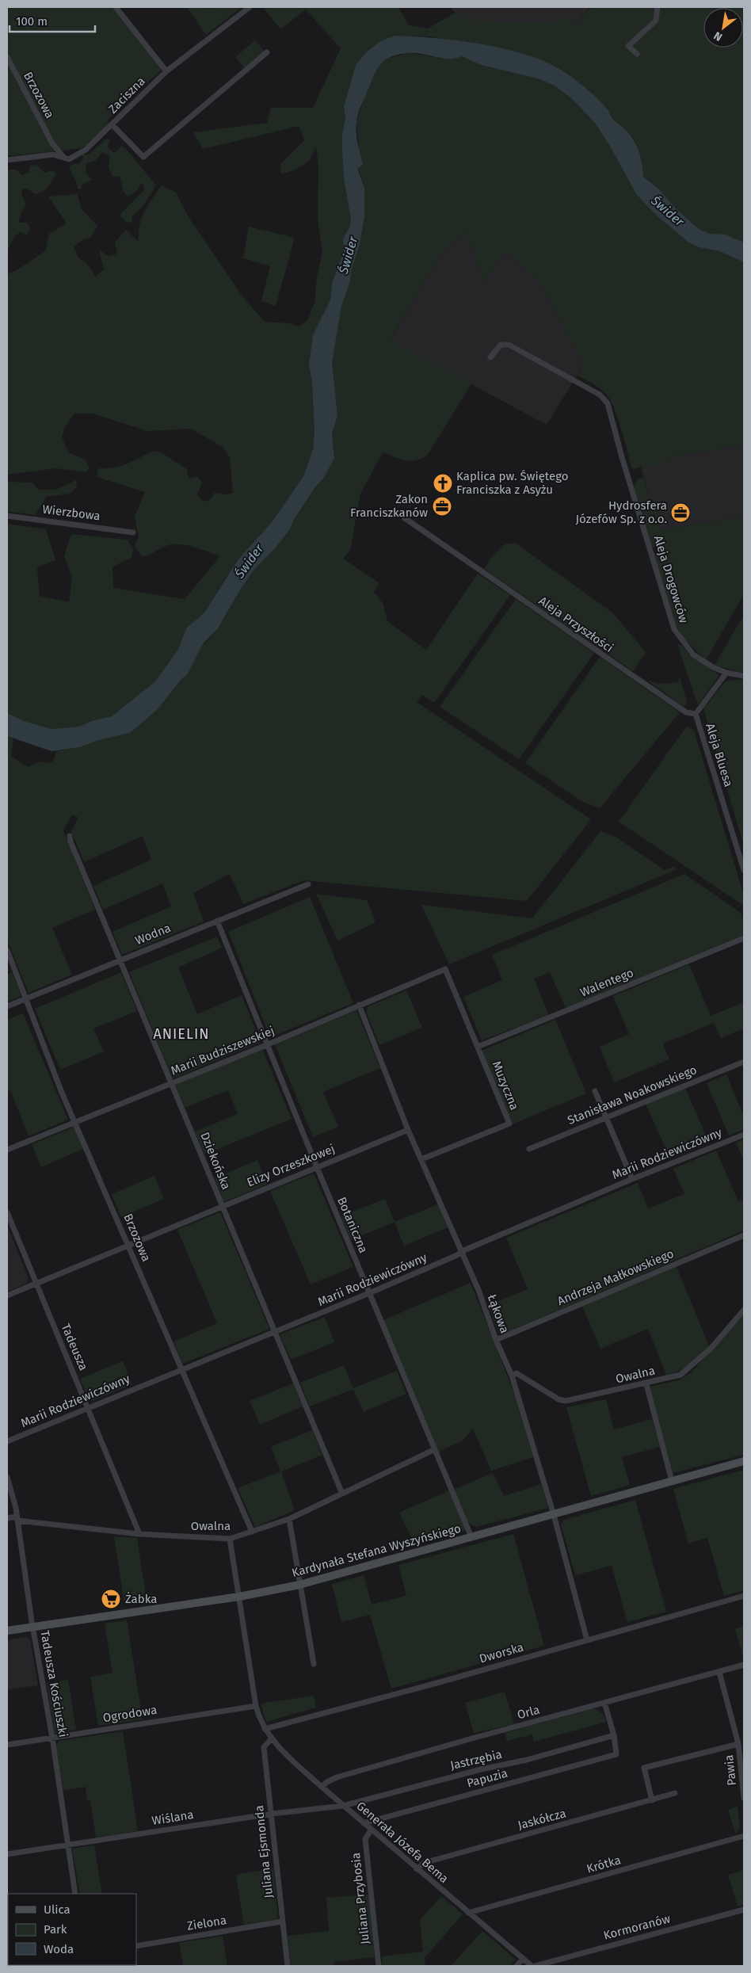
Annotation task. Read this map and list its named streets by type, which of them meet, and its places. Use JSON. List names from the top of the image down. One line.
{"streets":{"main road":["Kardynała Stefana Wyszyńskiego"],"street":["Brzozowa","Zaciszna","Wierzbowa","Aleja Drogowców","Aleja Przyszłości","Aleja Bluesa","Wodna","Walentego","Marii Budziszewskiej","Muzyczna","Stanisława Noakowskiego","Marii Rodziewiczówny","Dziekońska","Elizy Orzeszkowej","Botaniczna","Andrzeja Małkowskiego","Łąkowa","Tadeusza","Owalna","Dworska","Tadeusza Kościuszki","Orla","Ogrodowa","Jastrzębia","Pawia","Papuzia","Wiślana","Jaskółcza","Generała Józefa Bema","Juliana Ejsmonda","Krótka","Juliana Przybosia","Zielona","Kormoranów"]},"crossings":[["Brzozowa","Zaciszna"],["Brzozowa","Wodna"],["Brzozowa","Marii Budziszewskiej"],["Brzozowa","Marii Rodziewiczówny"],["Brzozowa","Elizy Orzeszkowej"],["Brzozowa","Owalna"],["Aleja Przyszłości","Aleja Bluesa"],["Wodna","Dziekońska"],["Wodna","Botaniczna"],["Walentego","Muzyczna"],["Marii Budziszewskiej","Muzyczna"],["Marii Budziszewskiej","Dziekońska"],["Marii Budziszewskiej","Botaniczna"],["Marii Budziszewskiej","Łąkowa"],["Muzyczna","Łąkowa"],["Marii Rodziewiczówny","Dziekońska"],["Marii Rodziewiczówny","Botaniczna"],["Marii Rodziewiczówny","Łąkowa"],["Marii Rodziewiczówny","Tadeusza"],["Dziekońska","Elizy Orzeszkowej"],["Dziekońska","Owalna"],["Elizy Orzeszkowej","Botaniczna"],["Elizy Orzeszkowej","Łąkowa"],["Elizy Orzeszkowej","Tadeusza"],["Botaniczna","Owalna"],["Botaniczna","Kardynała Stefana Wyszyńskiego"],["Andrzeja Małkowskiego","Łąkowa"],["Łąkowa","Owalna"],["Łąkowa","Kardynała Stefana Wyszyńskiego"],["Łąkowa","Dworska"],["Tadeusza","Owalna"],["Owalna","Tadeusza Kościuszki"],["Kardynała Stefana Wyszyńskiego","Tadeusza Kościuszki"],["Dworska","Generała Józefa Bema"],["Tadeusza Kościuszki","Ogrodowa"],["Tadeusza Kościuszki","Wiślana"],["Orla","Pawia"],["Orla","Generała Józefa Bema"],["Jastrzębia","Papuzia"],["Jastrzębia","Wiślana"],["Jastrzębia","Generała Józefa Bema"],["Papuzia","Generała Józefa Bema"],["Wiślana","Generała Józefa Bema"],["Wiślana","Juliana Ejsmonda"],["Jaskółcza","Generała Józefa Bema"],["Generała Józefa Bema","Juliana Ejsmonda"],["Generała Józefa Bema","Krótka"],["Generała Józefa Bema","Juliana Przybosia"],["Juliana Ejsmonda","Zielona"]],"districts":["ANIELIN"],"water":["Świder"],"places":{"church":["Kaplica pw. Świętego Franciszka z Asyżu"],"office":["Zakon Franciszkanów","Hydrosfera Józefów Sp. z o.o."],"supermarket":["Żabka"]},"legend":["Ulica","Park","Woda"],"scale_bar":"100 m","north":"bottom left"}
